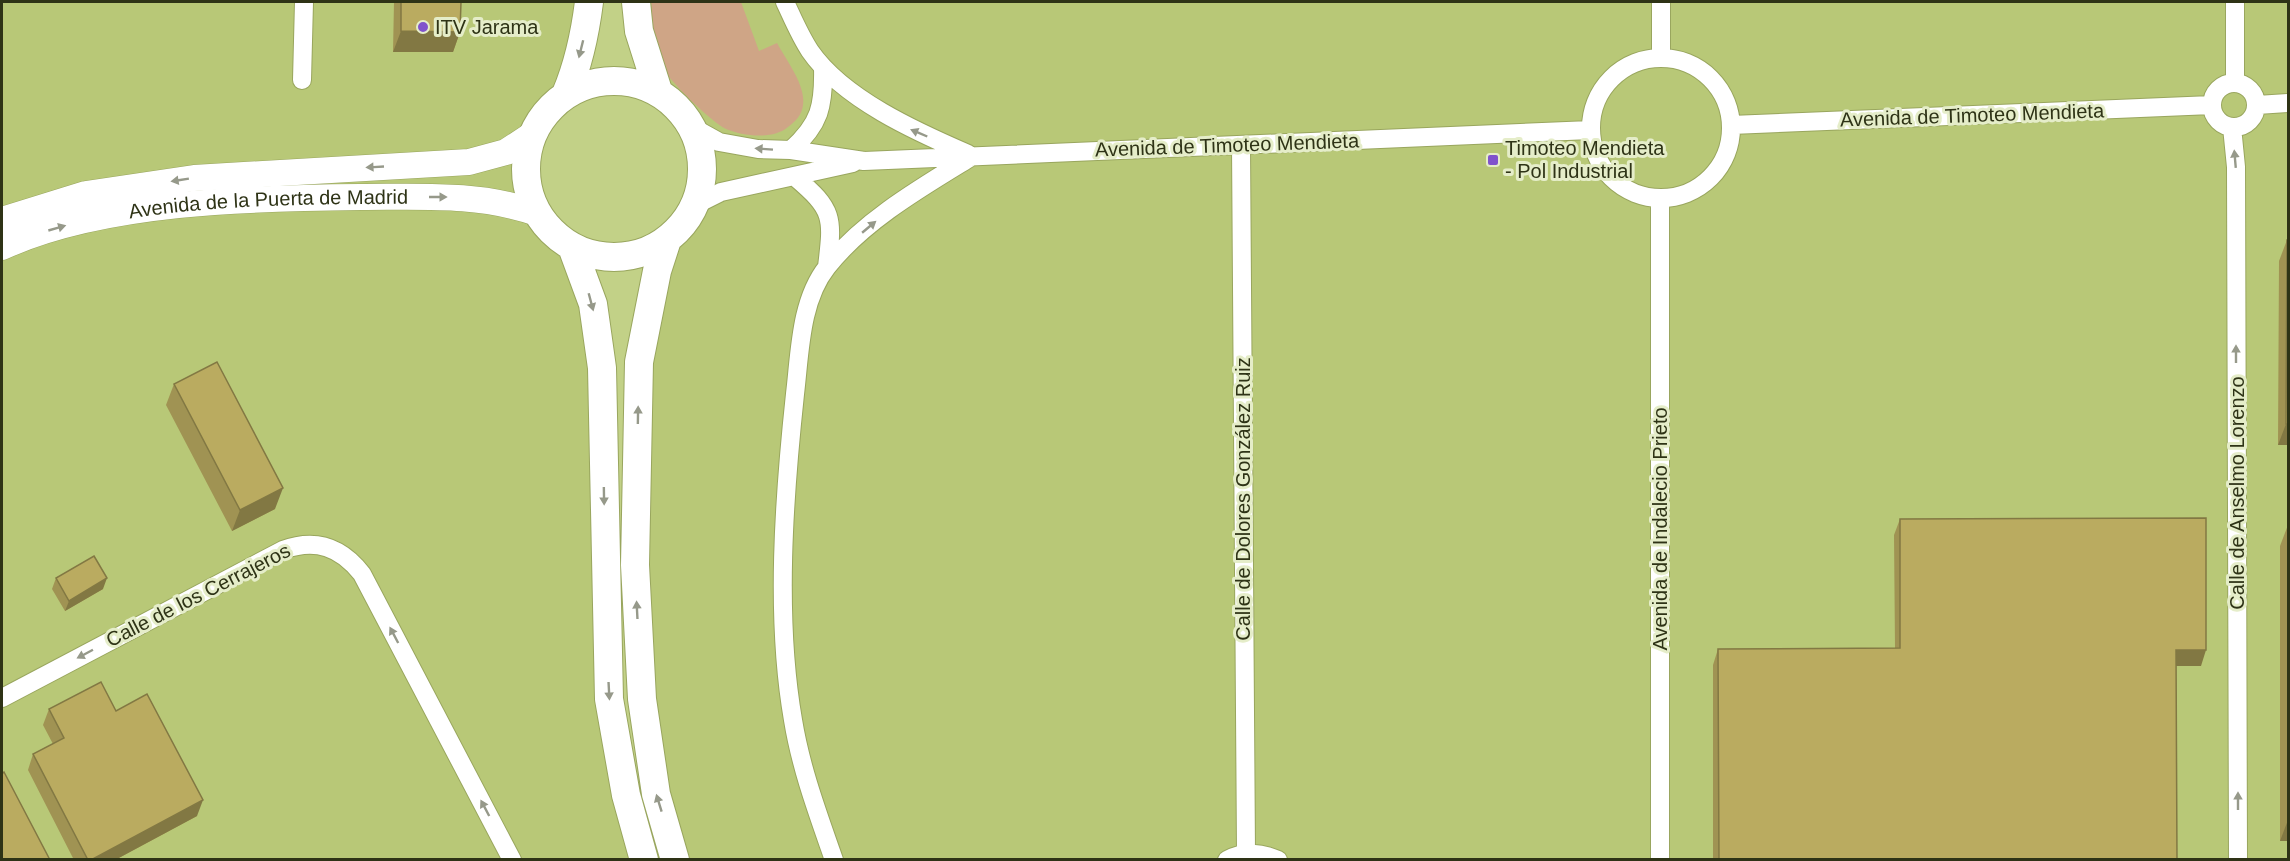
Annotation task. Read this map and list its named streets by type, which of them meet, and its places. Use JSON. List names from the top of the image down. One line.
{"streets":{"street":["Avenida de Timoteo Mendieta","Avenida de la Puerta de Madrid","Calle de Anselmo Lorenzo","Calle de Dolores González Ruiz","Avenida de Indalecio Prieto","Calle de los Cerrajeros"]},"crossings":[["Avenida de Timoteo Mendieta","Avenida de la Puerta de Madrid"],["Avenida de Timoteo Mendieta","Calle de Anselmo Lorenzo"],["Avenida de Timoteo Mendieta","Calle de Dolores González Ruiz"],["Avenida de Timoteo Mendieta","Avenida de Indalecio Prieto"]],"one_way":["Calle de Anselmo Lorenzo"],"places":{"other":["ITV Jarama"],"transit":["Timoteo Mendieta - Pol Industrial"]}}
